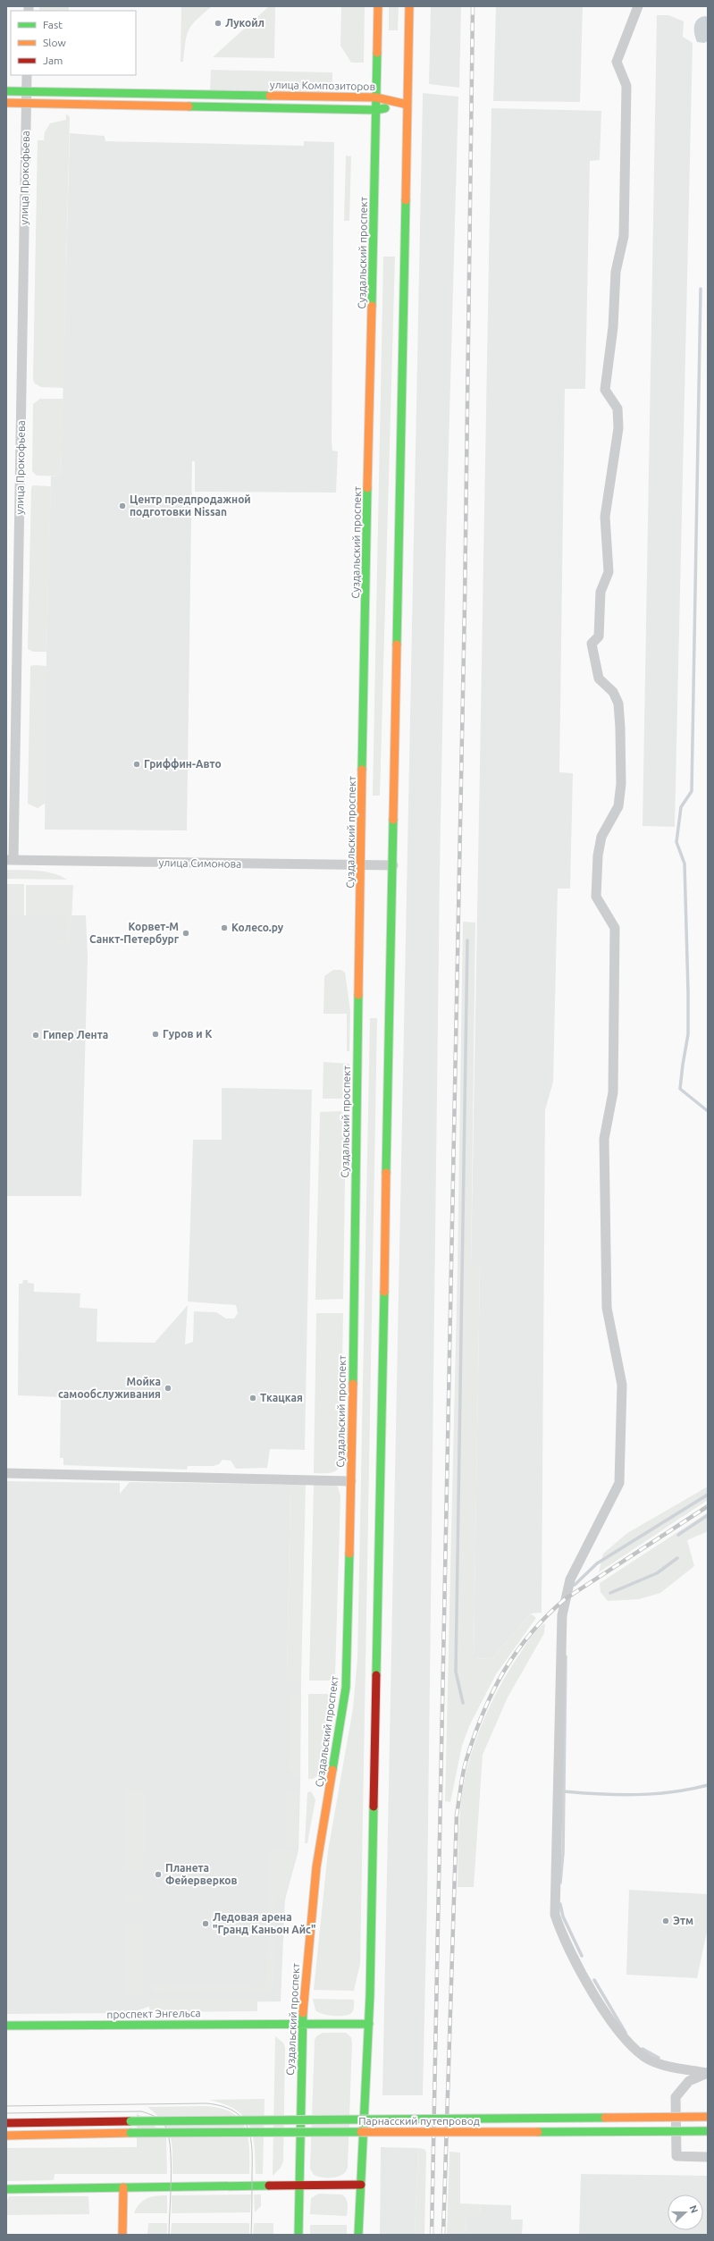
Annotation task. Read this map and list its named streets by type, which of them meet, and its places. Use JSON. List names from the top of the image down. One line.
{"streets":{"main road":["улица Композиторов","Суздальский проспект","проспект Энгельса","Парнасский путепровод"],"street":["улица Прокофьева","улица Симонова"]},"crossings":[["улица Композиторов","улица Прокофьева"],["улица Композиторов","Суздальский проспект"],["улица Прокофьева","улица Симонова"],["Суздальский проспект","улица Симонова"],["Суздальский проспект","проспект Энгельса"]],"places":["Лукойл","Центр предпродажной подготовки Nissan","Гриффин-Авто","Колесо.ру","Корвет-М Санкт-Петербург","Гуров и К","Гипер Лента","Мойка самообслуживания","Ткацкая","Планета Фейерверков","Этм","Ледовая арена \"Гранд Каньон Айс\""],"legend":["Fast","Slow","Jam"],"north":"right"}
